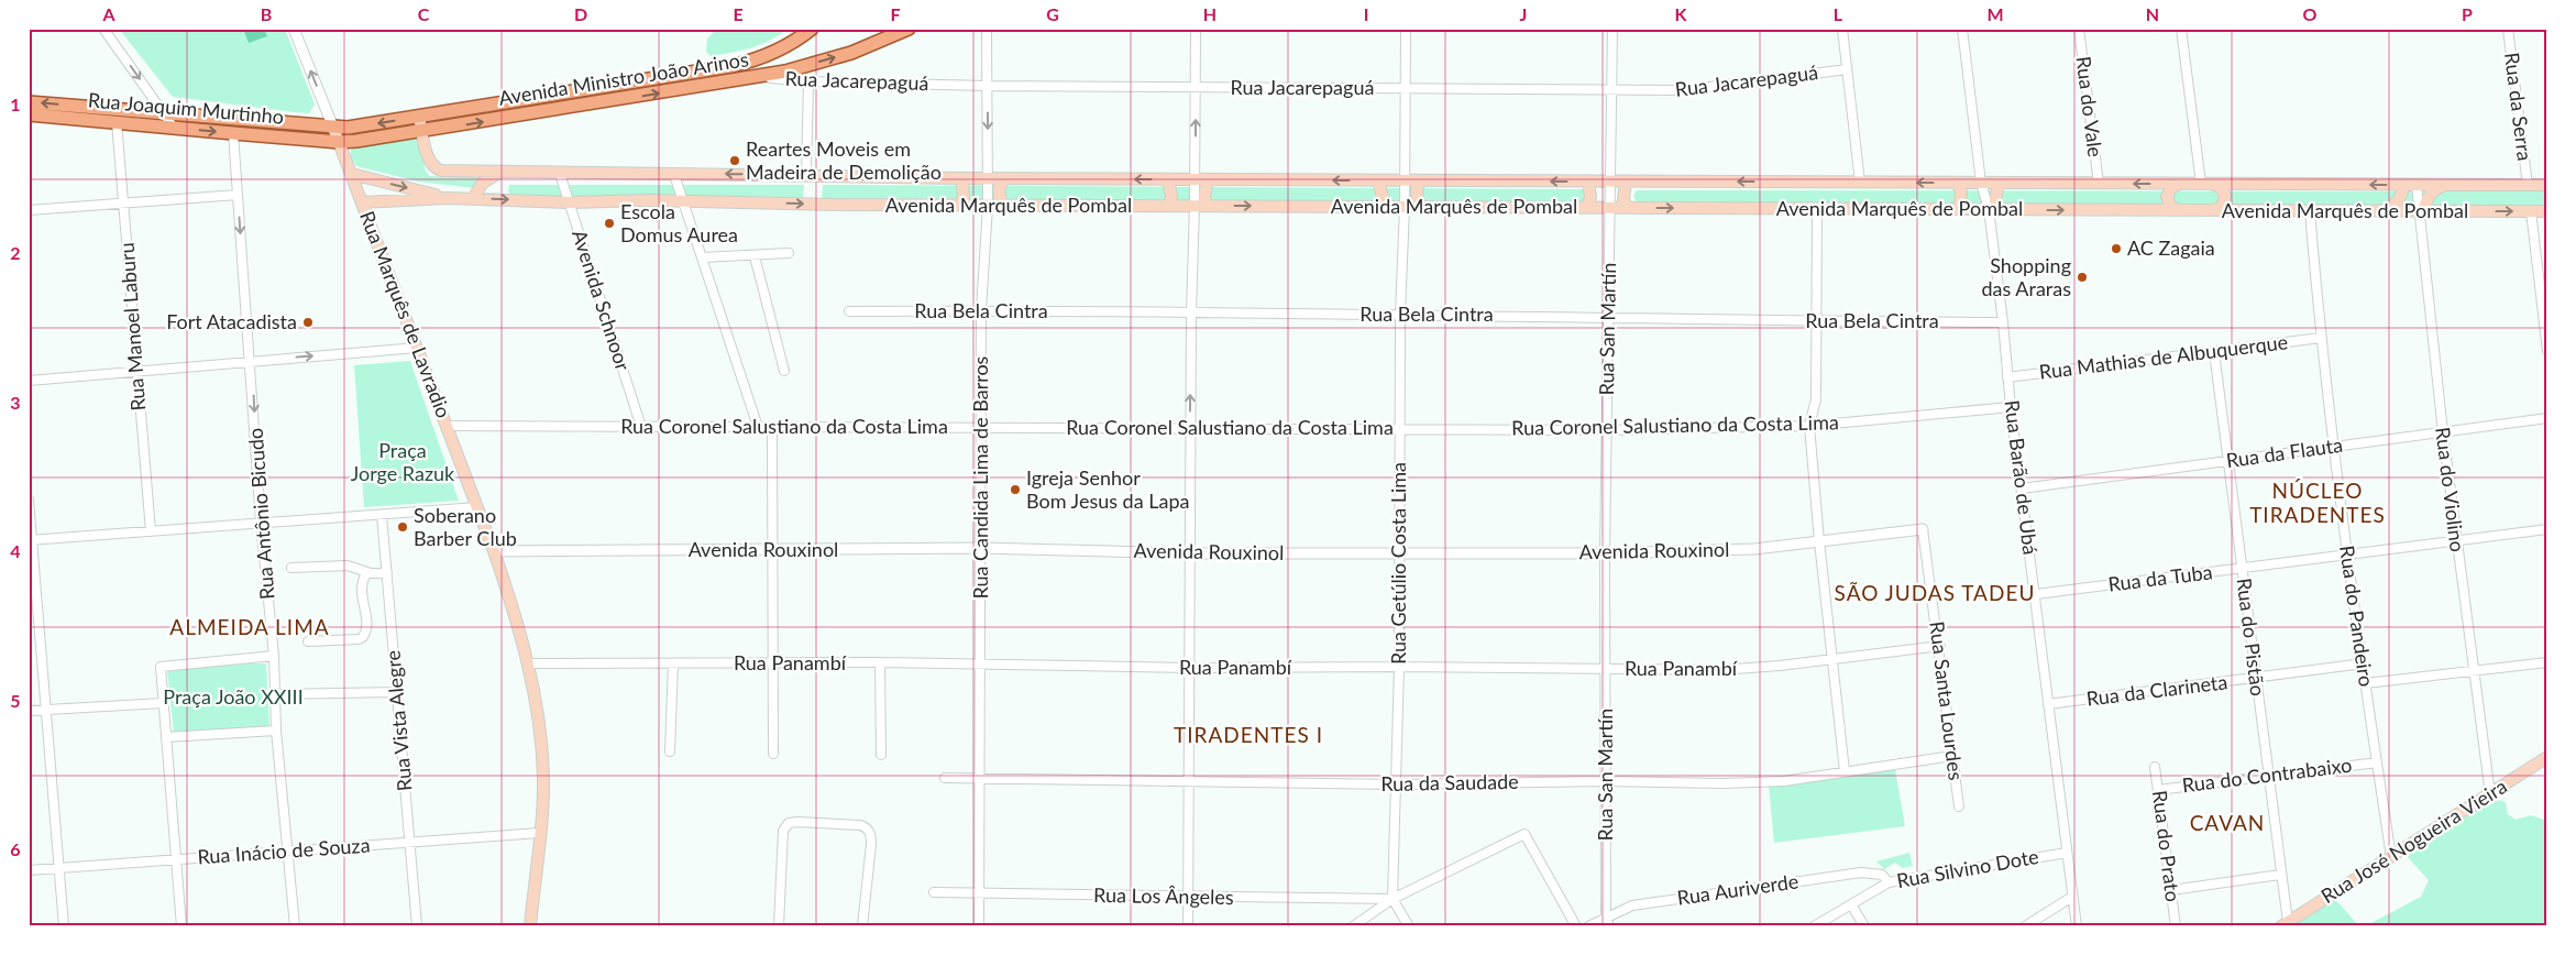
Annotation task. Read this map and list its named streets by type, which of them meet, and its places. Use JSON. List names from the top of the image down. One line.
{"streets":{"main road":["Avenida Ministro João Arinos","Rua Joaquim Murtinho","Avenida Marquês de Pombal","Rua Marquês de Lavradio","Rua José Nogueira Vieira"],"street":["Rua Jacarepaguá","Rua do Vale","Rua da Serra","Avenida Schnoor","Rua Bela Cintra","Rua Manoel Laburu","Rua San Martín","Rua Mathias de Albuquerque","Rua Coronel Salustiano da Costa Lima","Rua da Flauta","Rua Candida Lima de Barros","Rua Barão de Ubá","Rua do Violino","Rua Antônio Bicudo","Avenida Rouxinol","Rua Getúlio Costa Lima","Rua da Tuba","Rua do Pandeiro","Rua do Pistão","Rua Panambí","Rua da Clarineta","Rua Santa Lourdes","Rua Vista Alegre","Rua do Contrabaixo","Rua da Saudade","Rua do Prato","Rua Inácio de Souza","Rua Silvino Dote","Rua Auriverde","Rua Los Ângeles"]},"crossings":[["Avenida Ministro João Arinos","Rua Jacarepaguá"],["Avenida Ministro João Arinos","Rua Joaquim Murtinho"],["Avenida Ministro João Arinos","Avenida Marquês de Pombal"],["Avenida Ministro João Arinos","Rua Marquês de Lavradio"],["Rua Jacarepaguá","Rua San Martín"],["Rua Jacarepaguá","Rua Candida Lima de Barros"],["Rua Jacarepaguá","Rua Getúlio Costa Lima"],["Rua do Vale","Avenida Marquês de Pombal"],["Rua da Serra","Avenida Marquês de Pombal"],["Rua Joaquim Murtinho","Rua Marquês de Lavradio"],["Rua Joaquim Murtinho","Rua Manoel Laburu"],["Rua Joaquim Murtinho","Rua Antônio Bicudo"],["Avenida Marquês de Pombal","Avenida Schnoor"],["Avenida Marquês de Pombal","Rua Marquês de Lavradio"],["Avenida Marquês de Pombal","Rua San Martín"],["Avenida Marquês de Pombal","Rua Candida Lima de Barros"],["Avenida Marquês de Pombal","Rua Barão de Ubá"],["Avenida Marquês de Pombal","Rua do Violino"],["Avenida Marquês de Pombal","Rua Getúlio Costa Lima"],["Avenida Marquês de Pombal","Rua do Pandeiro"],["Avenida Schnoor","Rua Coronel Salustiano da Costa Lima"],["Rua Bela Cintra","Rua San Martín"],["Rua Bela Cintra","Rua Candida Lima de Barros"],["Rua Bela Cintra","Rua Barão de Ubá"],["Rua Bela Cintra","Rua Getúlio Costa Lima"],["Rua Marquês de Lavradio","Rua Coronel Salustiano da Costa Lima"],["Rua Marquês de Lavradio","Avenida Rouxinol"],["Rua Marquês de Lavradio","Rua Panambí"],["Rua Marquês de Lavradio","Rua Inácio de Souza"],["Rua San Martín","Rua Coronel Salustiano da Costa Lima"],["Rua San Martín","Avenida Rouxinol"],["Rua San Martín","Rua Panambí"],["Rua San Martín","Rua da Saudade"],["Rua San Martín","Rua Auriverde"],["Rua Mathias de Albuquerque","Rua Barão de Ubá"],["Rua Mathias de Albuquerque","Rua do Pandeiro"],["Rua Mathias de Albuquerque","Rua do Pistão"],["Rua Coronel Salustiano da Costa Lima","Rua Candida Lima de Barros"],["Rua Coronel Salustiano da Costa Lima","Rua Barão de Ubá"],["Rua Coronel Salustiano da Costa Lima","Rua Getúlio Costa Lima"],["Rua da Flauta","Rua Barão de Ubá"],["Rua da Flauta","Rua do Violino"],["Rua da Flauta","Rua do Pandeiro"],["Rua da Flauta","Rua do Pistão"],["Rua Candida Lima de Barros","Avenida Rouxinol"],["Rua Candida Lima de Barros","Rua Panambí"],["Rua Candida Lima de Barros","Rua da Saudade"],["Rua Candida Lima de Barros","Rua Los Ângeles"],["Rua Barão de Ubá","Rua da Tuba"],["Rua Barão de Ubá","Rua da Clarineta"],["Rua Barão de Ubá","Rua Silvino Dote"],["Rua do Violino","Rua da Tuba"],["Rua do Violino","Rua José Nogueira Vieira"],["Rua Antônio Bicudo","Rua Inácio de Souza"],["Avenida Rouxinol","Rua Getúlio Costa Lima"],["Avenida Rouxinol","Rua Santa Lourdes"],["Rua Getúlio Costa Lima","Rua Panambí"],["Rua Getúlio Costa Lima","Rua da Saudade"],["Rua Getúlio Costa Lima","Rua Los Ângeles"],["Rua da Tuba","Rua do Pandeiro"],["Rua da Tuba","Rua do Pistão"],["Rua do Pandeiro","Rua da Clarineta"],["Rua do Pandeiro","Rua do Contrabaixo"],["Rua do Pandeiro","Rua José Nogueira Vieira"],["Rua do Pistão","Rua da Clarineta"],["Rua do Pistão","Rua do Contrabaixo"],["Rua do Pistão","Rua José Nogueira Vieira"],["Rua Panambí","Rua Santa Lourdes"],["Rua Santa Lourdes","Rua da Saudade"],["Rua Vista Alegre","Rua Inácio de Souza"],["Rua do Contrabaixo","Rua do Prato"],["Rua Silvino Dote","Rua Auriverde"]],"one_way":["Rua Antônio Bicudo"],"districts":["NÚCLEO TIRADENTES","SÃO JUDAS TADEU","ALMEIDA LIMA","TIRADENTES I","CAVAN"],"parks":["Praça Jorge Razuk","Praça João XXIII"],"places":["Reartes Moveis em Madeira de Demolição","Escola Domus Aurea","AC Zagaia","Shopping das Araras","Fort Atacadista","Igreja Senhor Bom Jesus da Lapa","Soberano Barber Club"],"grid":{"columns":["A","B","C","D","E","F","G","H","I","J","K","L","M","N","O","P"],"rows":["1","2","3","4","5","6"]}}
